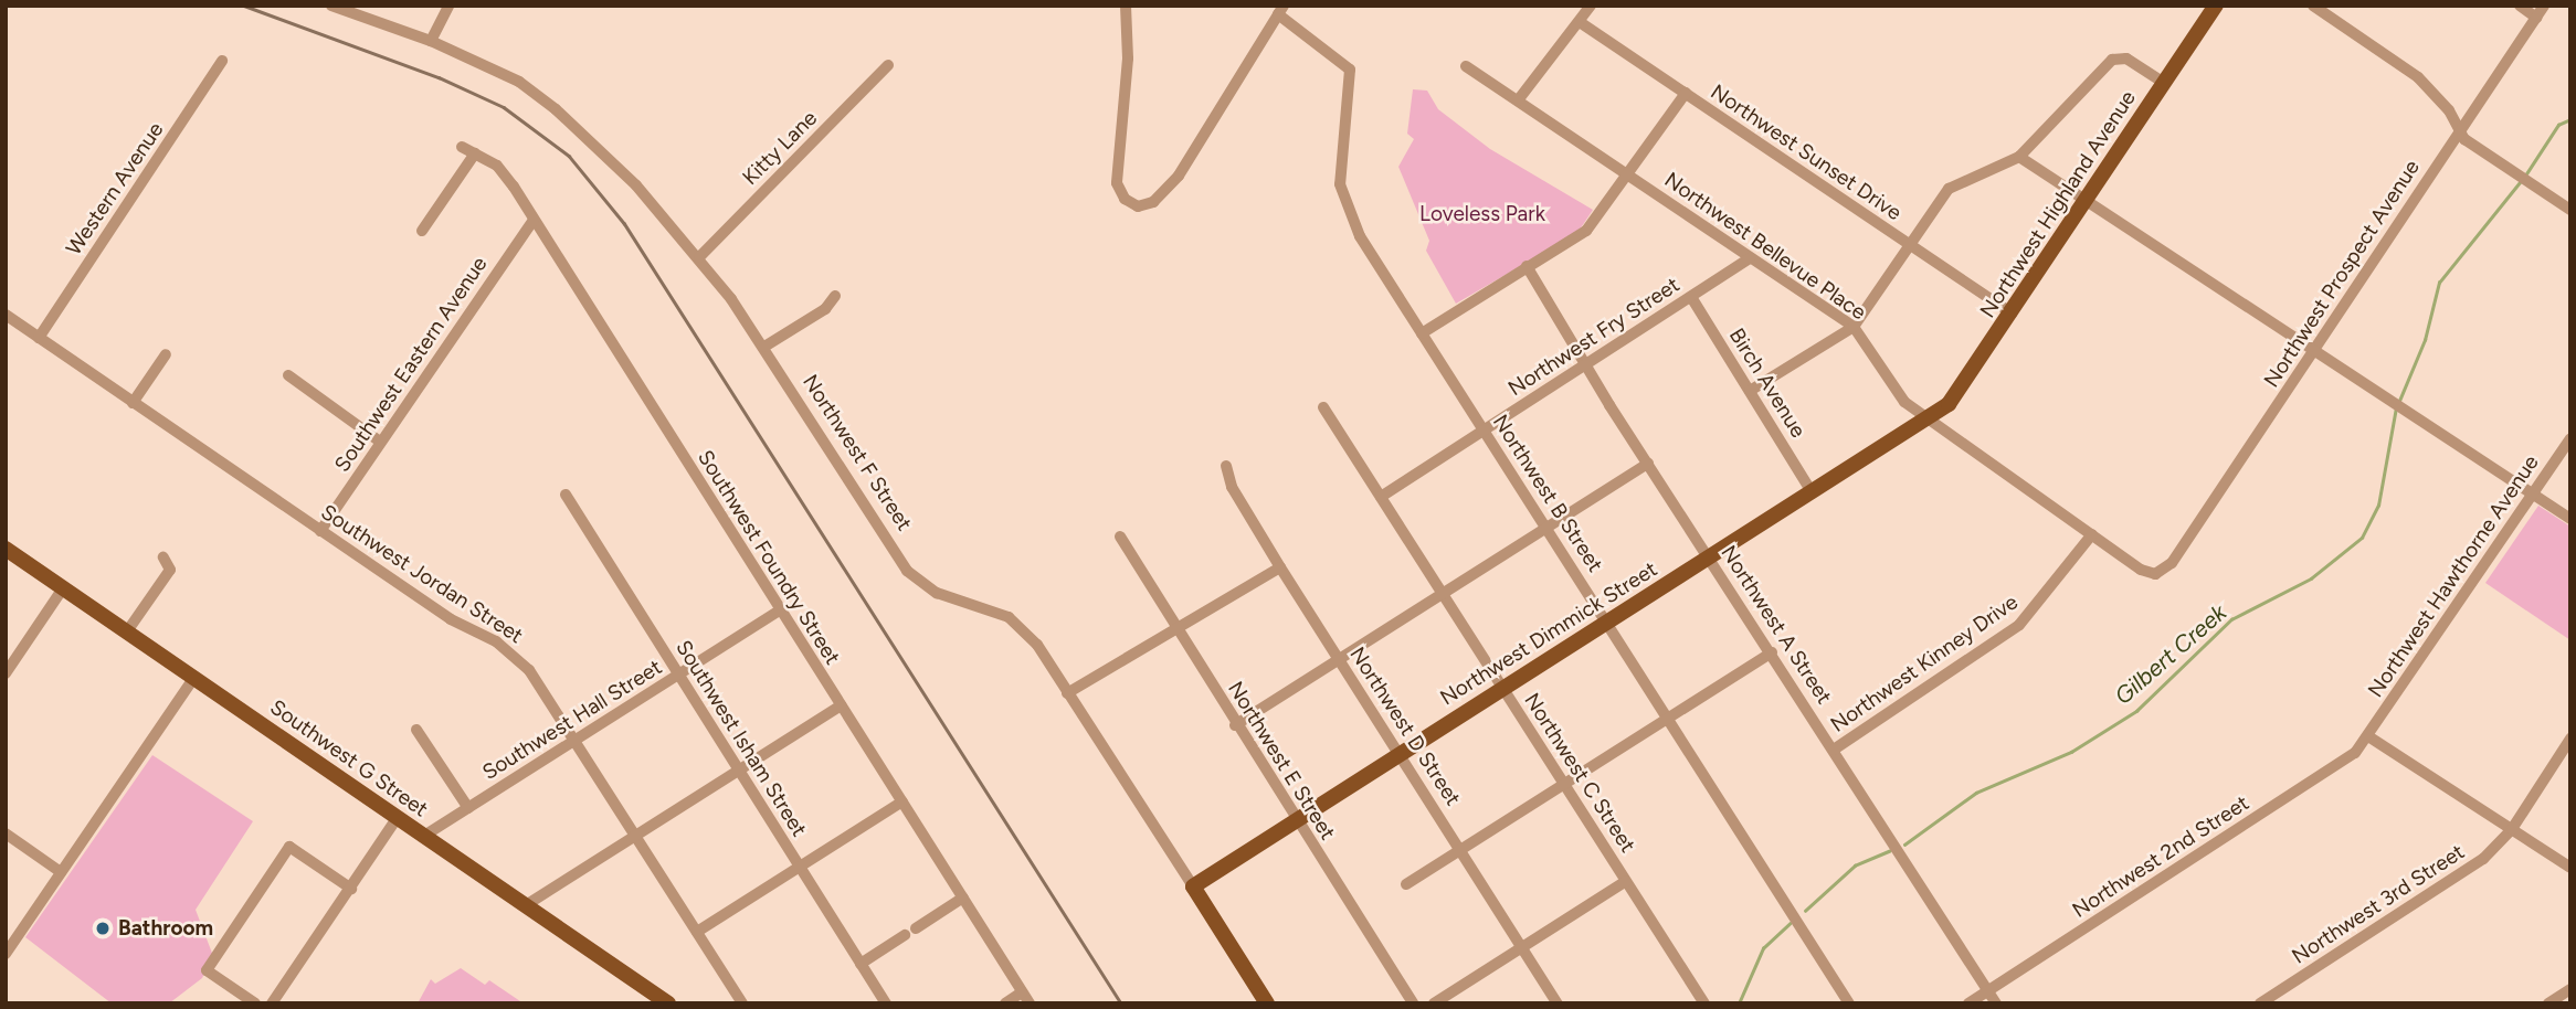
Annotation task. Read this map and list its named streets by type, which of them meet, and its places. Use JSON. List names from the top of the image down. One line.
{"streets":{"main road":["Northwest Highland Avenue","Northwest F Street","Northwest Dimmick Street","Southwest G Street"],"street":["Kitty Lane","Northwest Sunset Drive","Western Avenue","Northwest Bellevue Place","Northwest Prospect Avenue","Northwest Fry Street","Southwest Eastern Avenue","Birch Avenue","Northwest B Street","Southwest Foundry Street","Southwest Jordan Street","Northwest Hawthorne Avenue","Northwest A Street","Northwest Kinney Drive","Southwest Hall Street","Northwest D Street","Southwest Isham Street","Northwest E Street","Northwest C Street","Northwest 2nd Street","Northwest 3rd Street"]},"crossings":[["Kitty Lane","Northwest F Street"],["Northwest Sunset Drive","Northwest Highland Avenue"],["Western Avenue","Southwest Jordan Street"],["Northwest Highland Avenue","Northwest Bellevue Place"],["Northwest Highland Avenue","Northwest Dimmick Street"],["Northwest Bellevue Place","Northwest Prospect Avenue"],["Northwest Bellevue Place","Northwest Fry Street"],["Northwest Bellevue Place","Northwest Dimmick Street"],["Northwest Bellevue Place","Northwest Kinney Drive"],["Northwest Fry Street","Birch Avenue"],["Northwest Fry Street","Northwest B Street"],["Northwest Fry Street","Northwest A Street"],["Northwest Fry Street","Northwest C Street"],["Southwest Eastern Avenue","Southwest Foundry Street"],["Southwest Eastern Avenue","Southwest Jordan Street"],["Birch Avenue","Northwest Dimmick Street"],["Northwest F Street","Northwest Dimmick Street"],["Northwest B Street","Northwest Dimmick Street"],["Southwest Foundry Street","Southwest Hall Street"],["Southwest Jordan Street","Southwest Hall Street"],["Northwest Hawthorne Avenue","Northwest 2nd Street"],["Northwest A Street","Northwest Dimmick Street"],["Northwest A Street","Northwest Kinney Drive"],["Northwest A Street","Northwest 2nd Street"],["Northwest Dimmick Street","Northwest D Street"],["Northwest Dimmick Street","Northwest E Street"],["Northwest Dimmick Street","Northwest C Street"],["Southwest Hall Street","Southwest Isham Street"],["Southwest Hall Street","Southwest G Street"]],"water":["Gilbert Creek"],"parks":["Loveless Park"],"places":["Bathroom"]}
